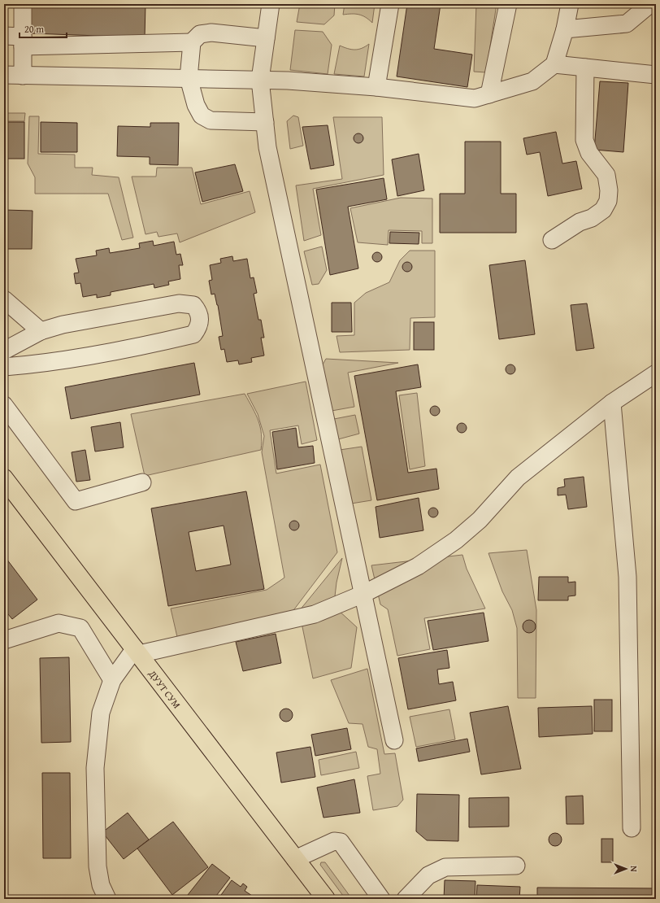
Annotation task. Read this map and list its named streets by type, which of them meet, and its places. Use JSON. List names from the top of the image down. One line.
{"streets":{"main road":["ДУУТ СУМ"]},"scale_bar":"20 m","north":"right"}
